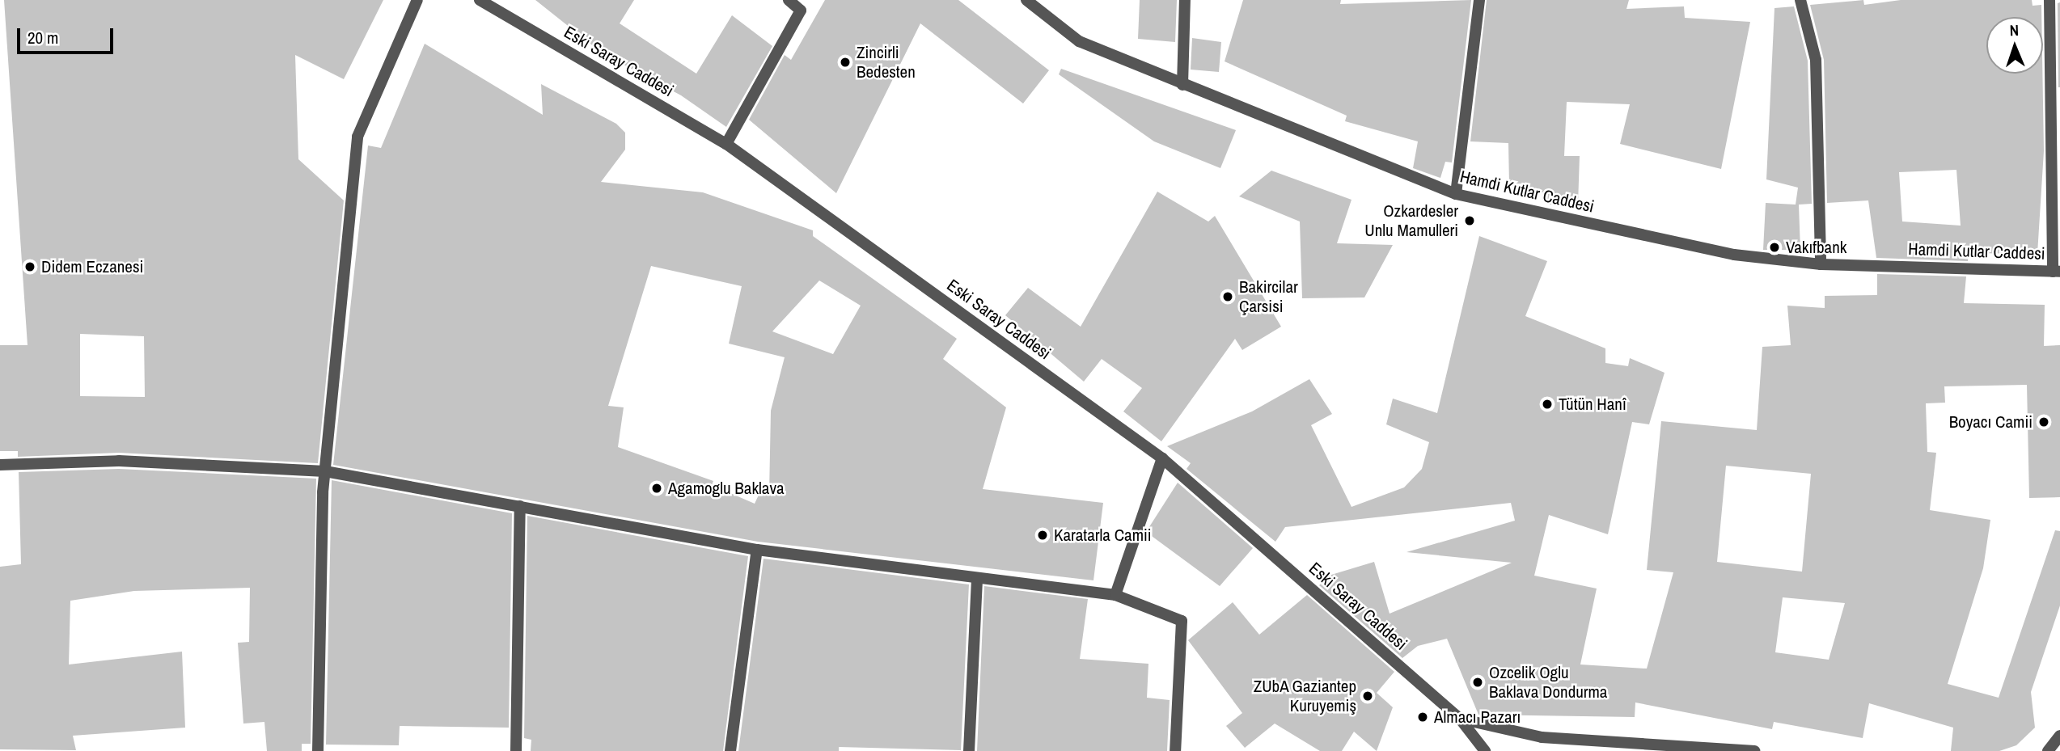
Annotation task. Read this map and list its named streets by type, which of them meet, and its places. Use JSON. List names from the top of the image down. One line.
{"streets":{"street":["Eski Saray Caddesi","Hamdi Kutlar Caddesi"]},"places":["Zincirli Bedesten","Ozkardesler Unlu Mamulleri","Vakıfbank","Didem Eczanesi","Bakircilar Çarsisi","Tütün Hanî","Boyacı Camii","Agamoglu Baklava","Karatarla Camii","Ozcelik Oglu Baklava Dondurma","ZUbA Gaziantep Kuruyemiş","Almacı Pazarı"],"scale_bar":"20 m","north":"top"}
